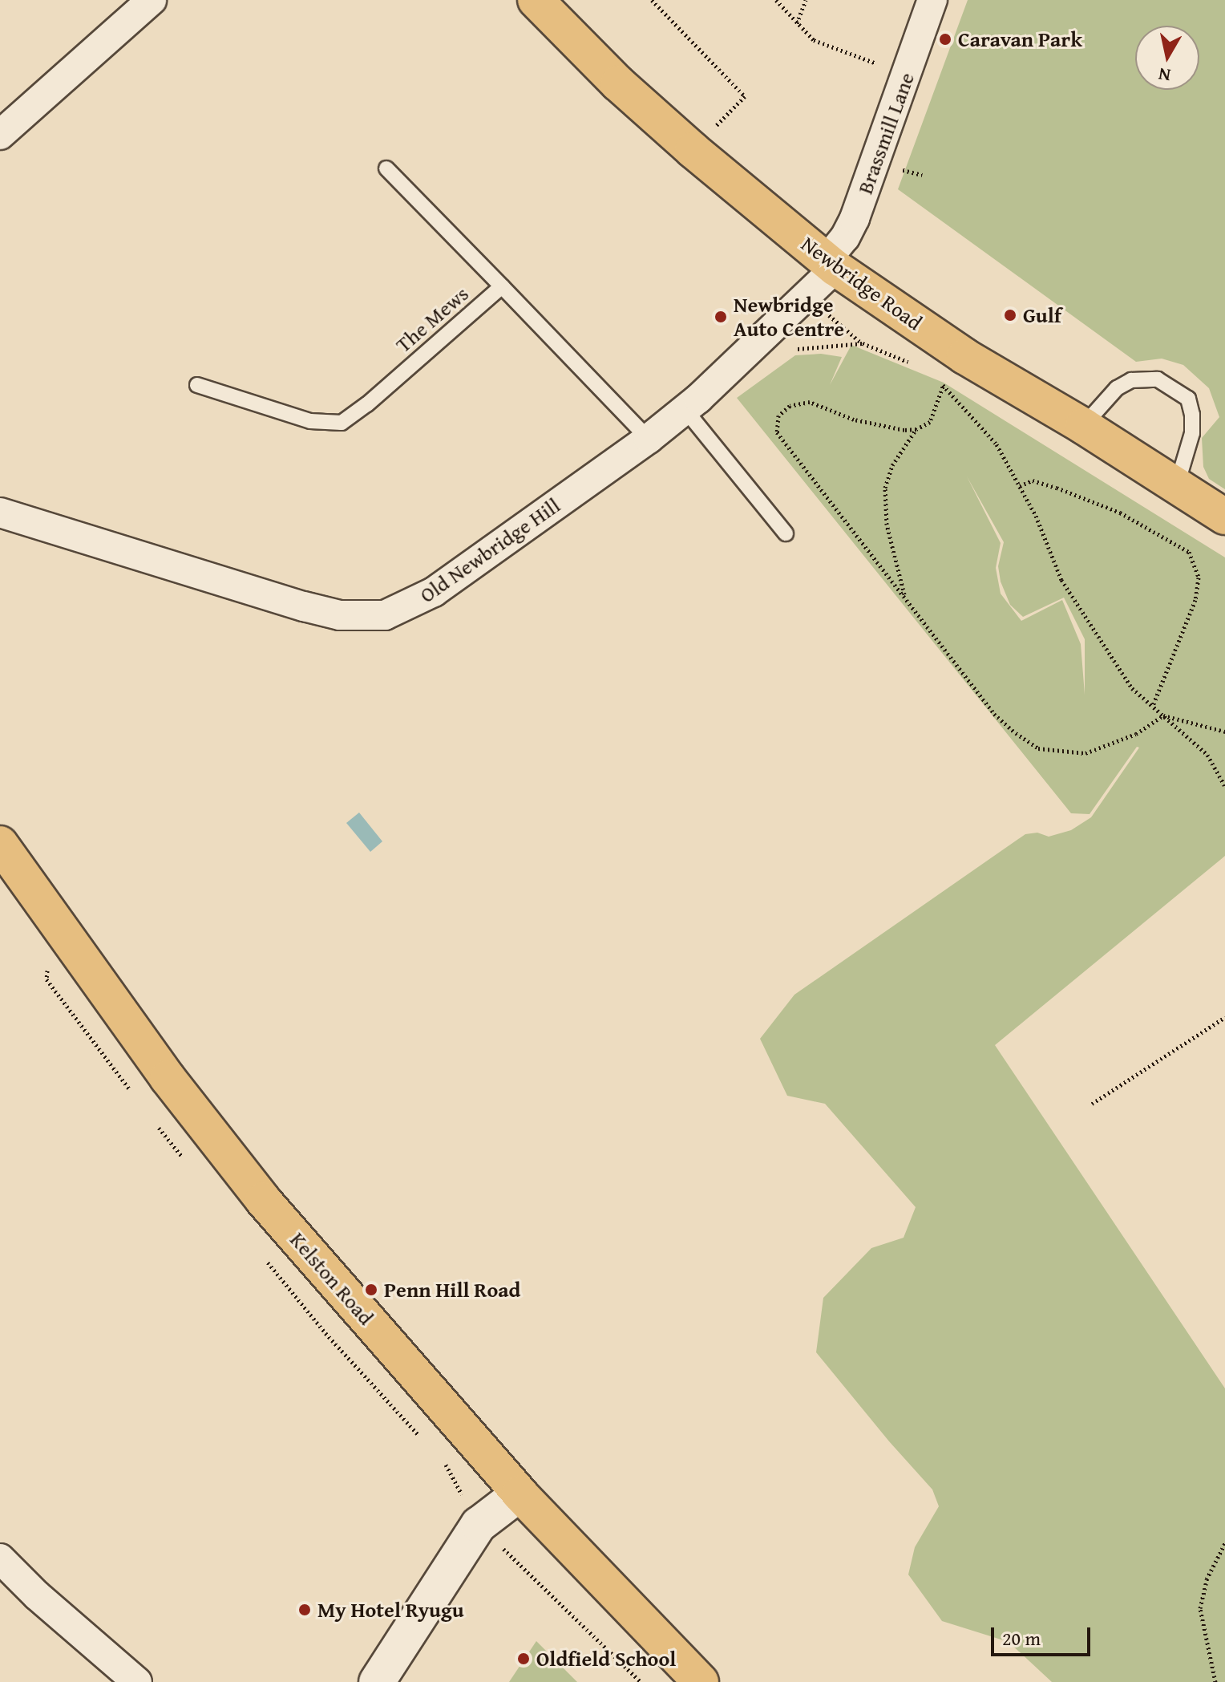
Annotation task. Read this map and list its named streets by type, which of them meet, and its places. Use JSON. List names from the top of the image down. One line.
{"streets":{"main road":["Newbridge Road","Kelston Road"],"street":["Brassmill Lane","Old Newbridge Hill"],"lane":["The Mews"]},"crossings":[["Brassmill Lane","Newbridge Road"],["Brassmill Lane","Old Newbridge Hill"],["Newbridge Road","Old Newbridge Hill"],["The Mews","Old Newbridge Hill"]],"places":["Caravan Park","Gulf","Newbridge Auto Centre","Penn Hill Road","My Hotel Ryugu","Oldfield School"],"scale_bar":"20 m","north":"bottom"}
